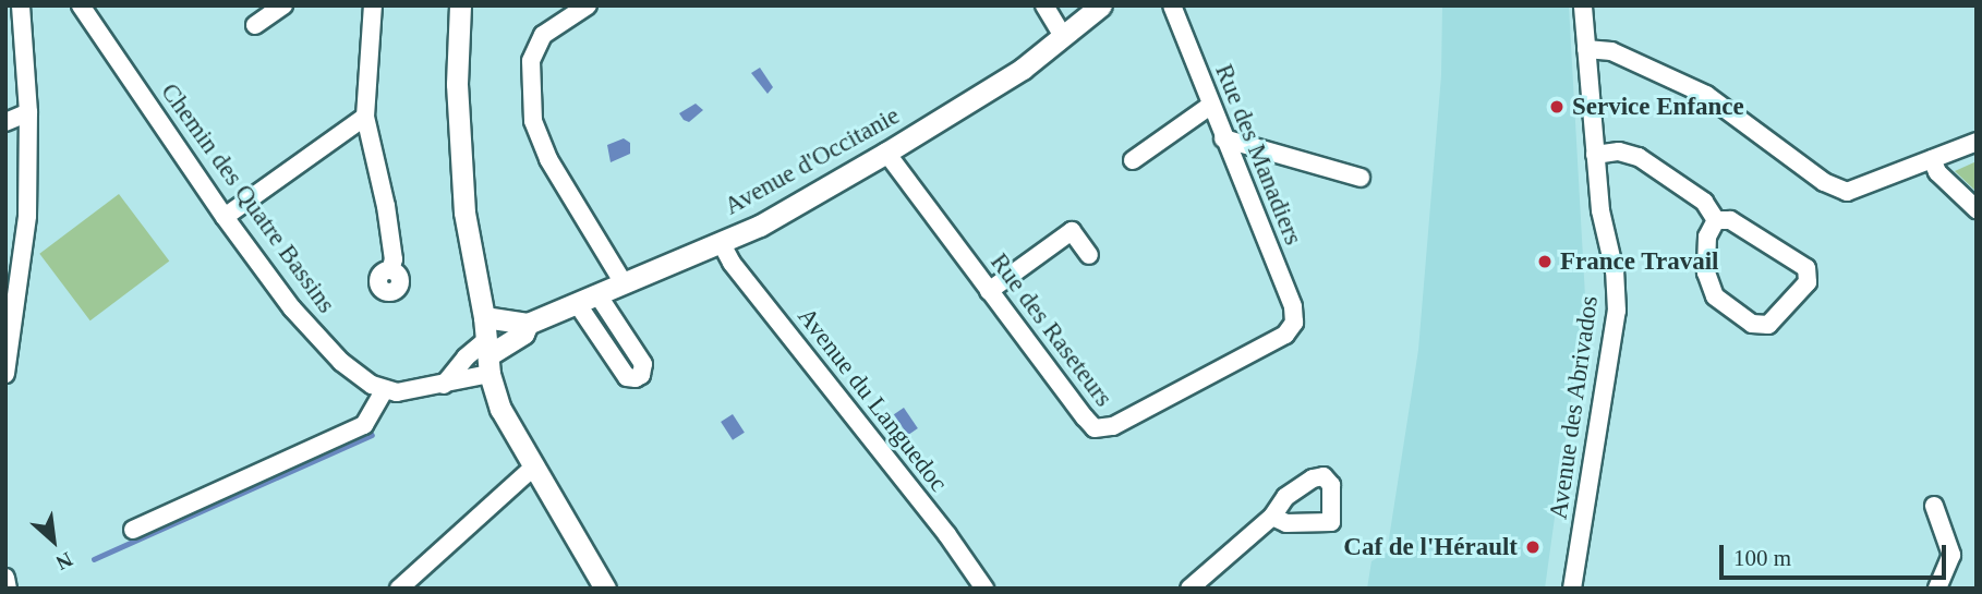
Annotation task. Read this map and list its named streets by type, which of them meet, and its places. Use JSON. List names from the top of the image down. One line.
{"streets":{"street":["Rue des Manadiers","Avenue d'Occitanie","Chemin des Quatre Bassins","Rue des Raseteurs","Avenue du Languedoc","Avenue des Abrivados"]},"crossings":[["Rue des Manadiers","Rue des Raseteurs"],["Avenue d'Occitanie","Rue des Raseteurs"],["Avenue d'Occitanie","Avenue du Languedoc"]],"places":["Service Enfance","France Travail","Caf de l'Hérault"],"scale_bar":"100 m","north":"bottom right"}
